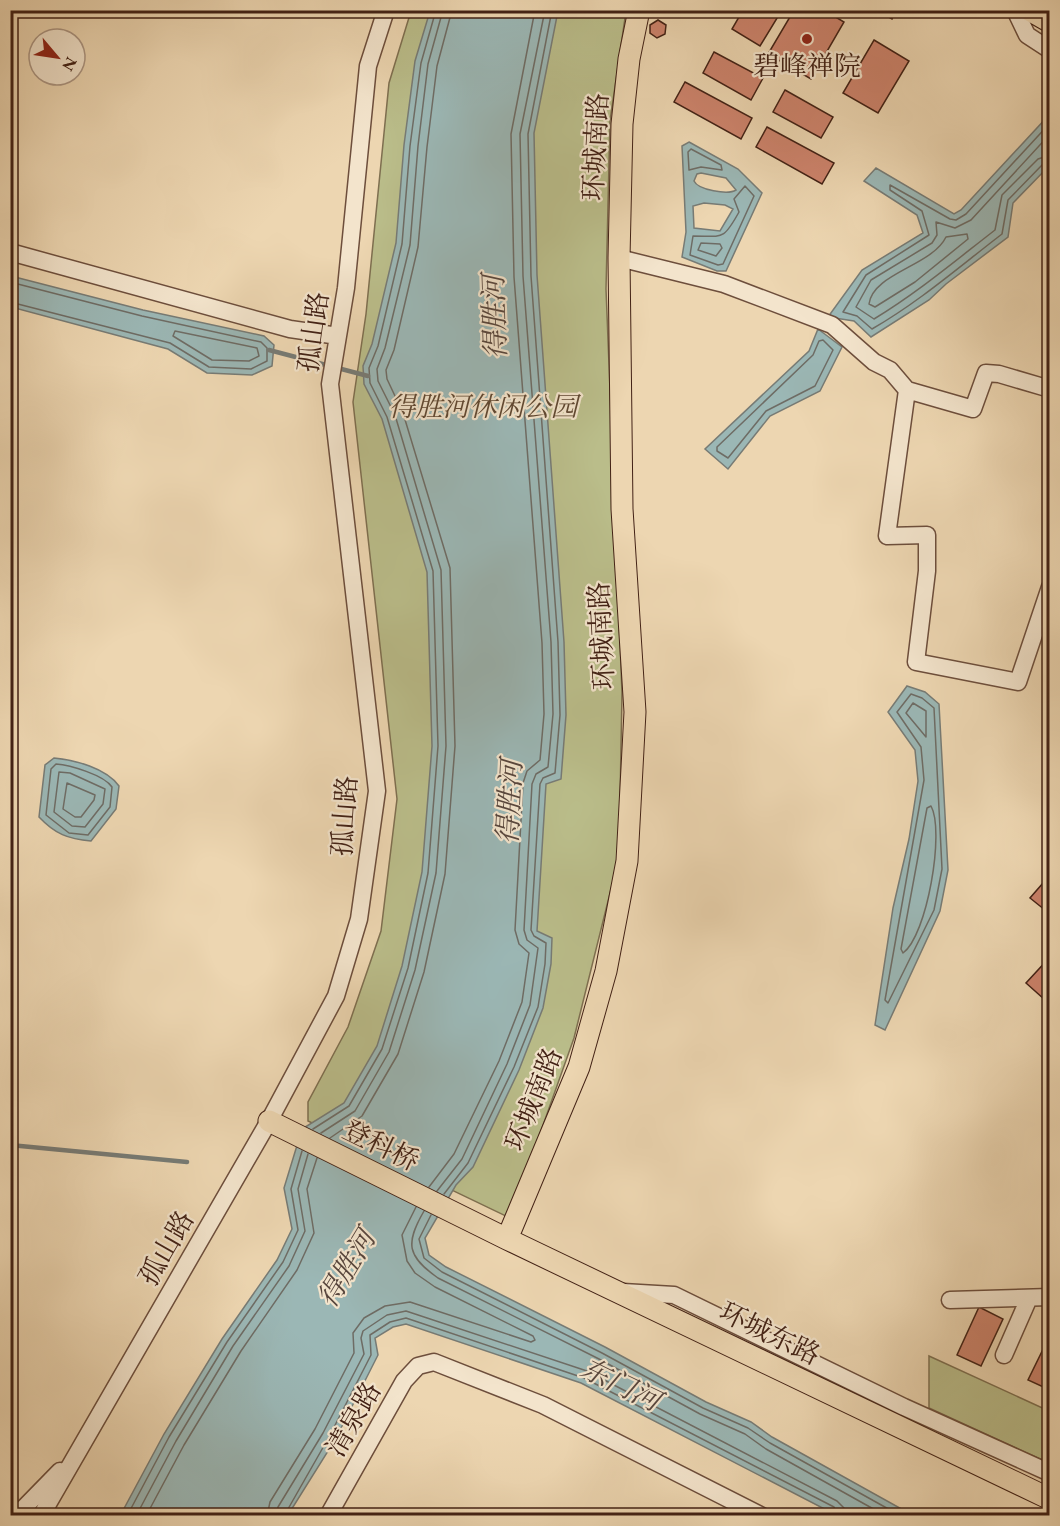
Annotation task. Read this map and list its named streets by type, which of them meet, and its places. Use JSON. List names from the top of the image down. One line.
{"streets":{"main road":["环城南路","登科桥","环城东路"],"street":["孤山路","清泉路"]},"crossings":[["环城南路","环城东路"],["孤山路","登科桥"],["登科桥","环城东路"]],"water":["得胜河","东门河"],"parks":["得胜河休闲公园"],"places":["碧峰禅院"],"north":"bottom right"}
